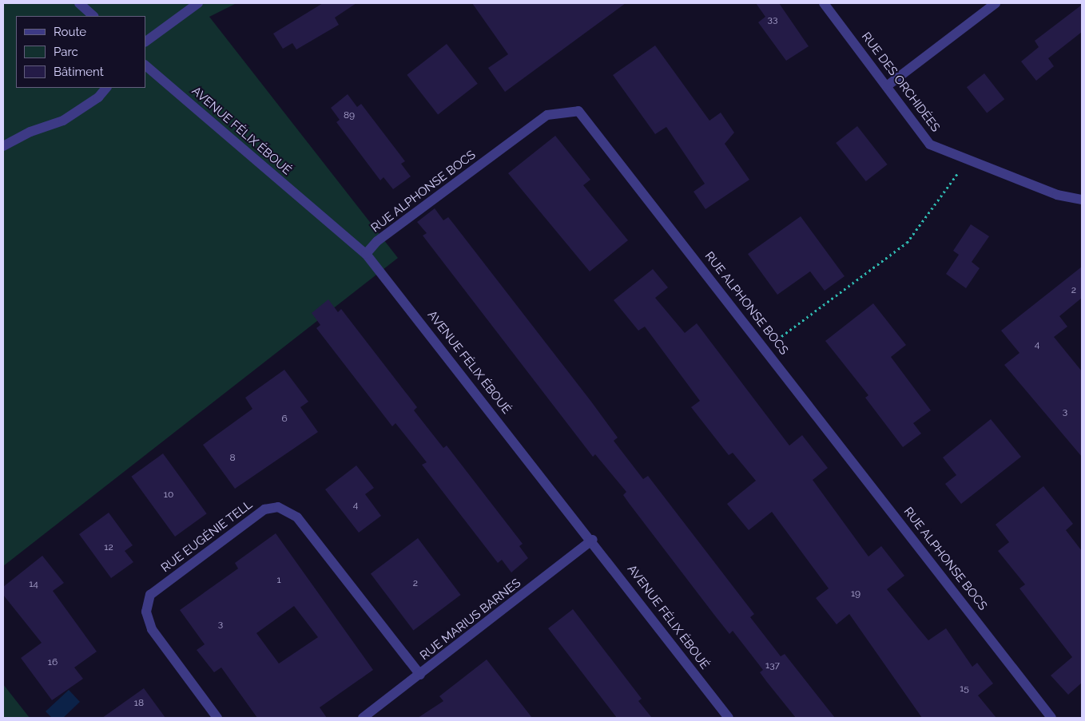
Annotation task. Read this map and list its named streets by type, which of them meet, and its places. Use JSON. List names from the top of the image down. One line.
{"streets":{"street":["RUE DES ORCHIDÉES","AVENUE FÉLIX ÉBOUÉ","RUE ALPHONSE BOCS","RUE EUGÉNIE TELL","RUE MARIUS BARNES"]},"crossings":[["AVENUE FÉLIX ÉBOUÉ","RUE ALPHONSE BOCS"],["AVENUE FÉLIX ÉBOUÉ","RUE MARIUS BARNES"],["RUE EUGÉNIE TELL","RUE MARIUS BARNES"]],"house_numbers":["33","89","2","4","3","6","8","10","4","12","1","2","14","19","3","16","137","15","18"],"legend":["Route","Parc","Bâtiment"]}
